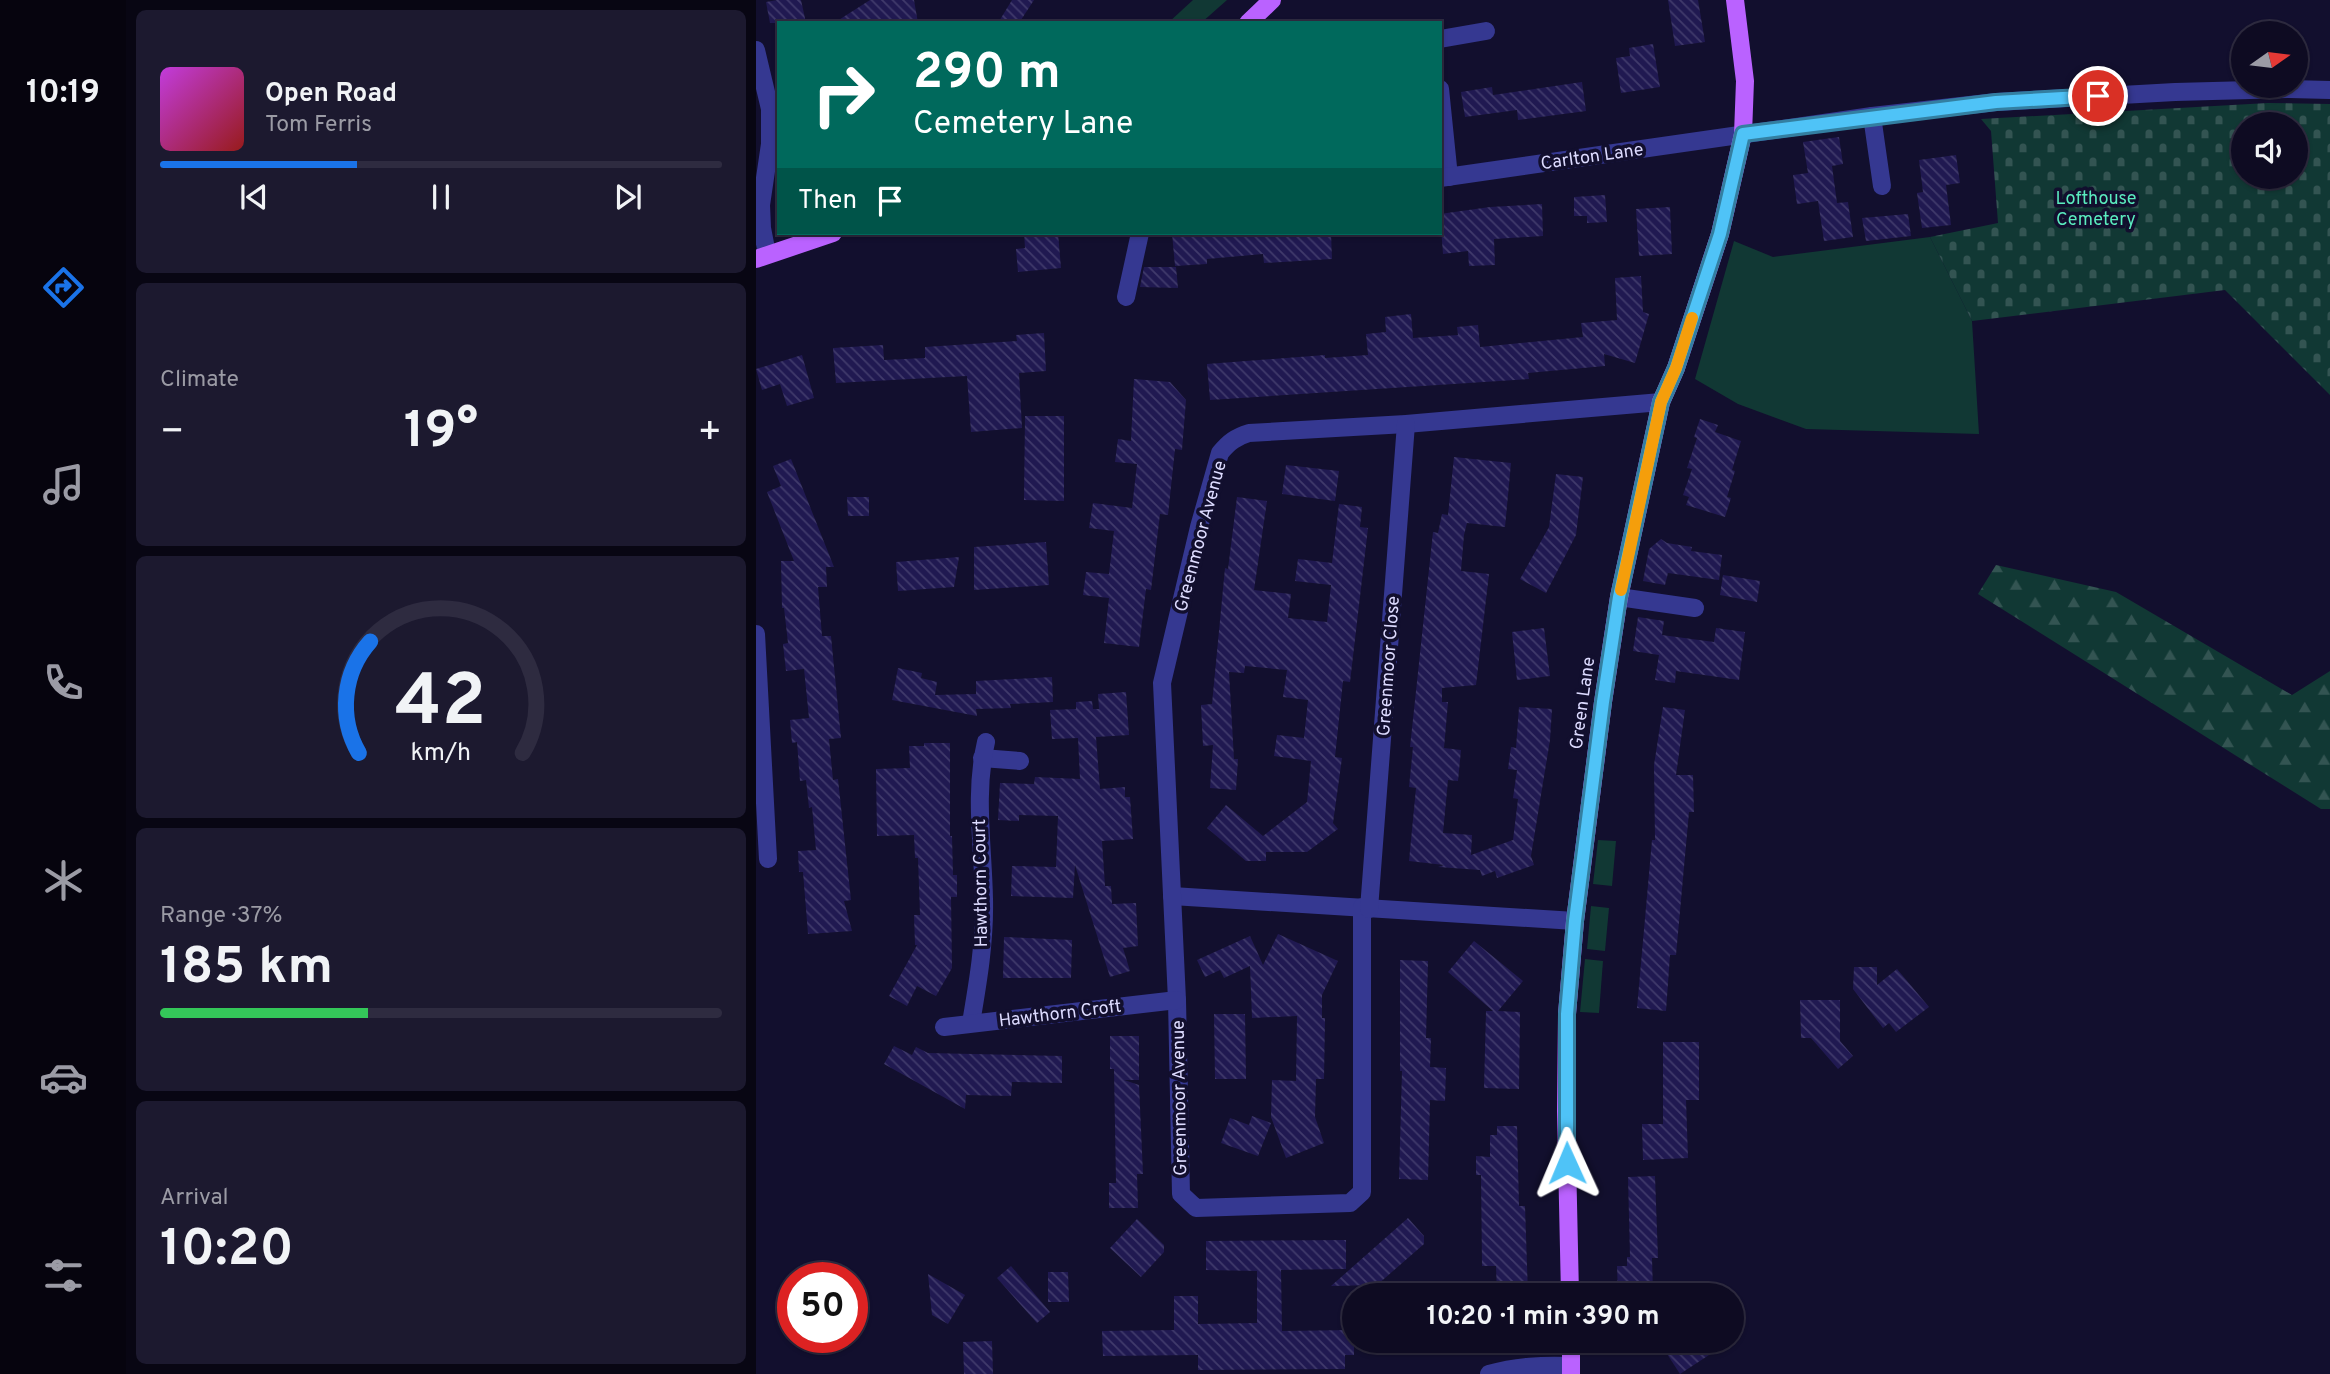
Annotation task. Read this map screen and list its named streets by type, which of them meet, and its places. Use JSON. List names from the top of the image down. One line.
{"streets":{"main road":["Green Lane"],"street":["Carlton Lane","Greenmoor Avenue","Greenmoor Close","Hawthorn Court","Hawthorn Croft"]},"crossings":[["Carlton Lane","Green Lane"],["Greenmoor Avenue","Greenmoor Close"],["Greenmoor Avenue","Green Lane"],["Greenmoor Avenue","Hawthorn Croft"],["Hawthorn Court","Hawthorn Croft"]],"parks":["Lofthouse Cemetery"],"north":"right","page":{"tabs":"10:19","turn":["290 m","Cemetery Lane"],"song":["Open Road","Tom Ferris"],"then":"Then","tile":["Climate",["Range · 37%","185 km"],["Arrival","10:20"]],"heat":["−","19°","+"],"limit":"50","trip":"10:20 · 1 min · 390 m","gauge":["42","km/h"]}}
